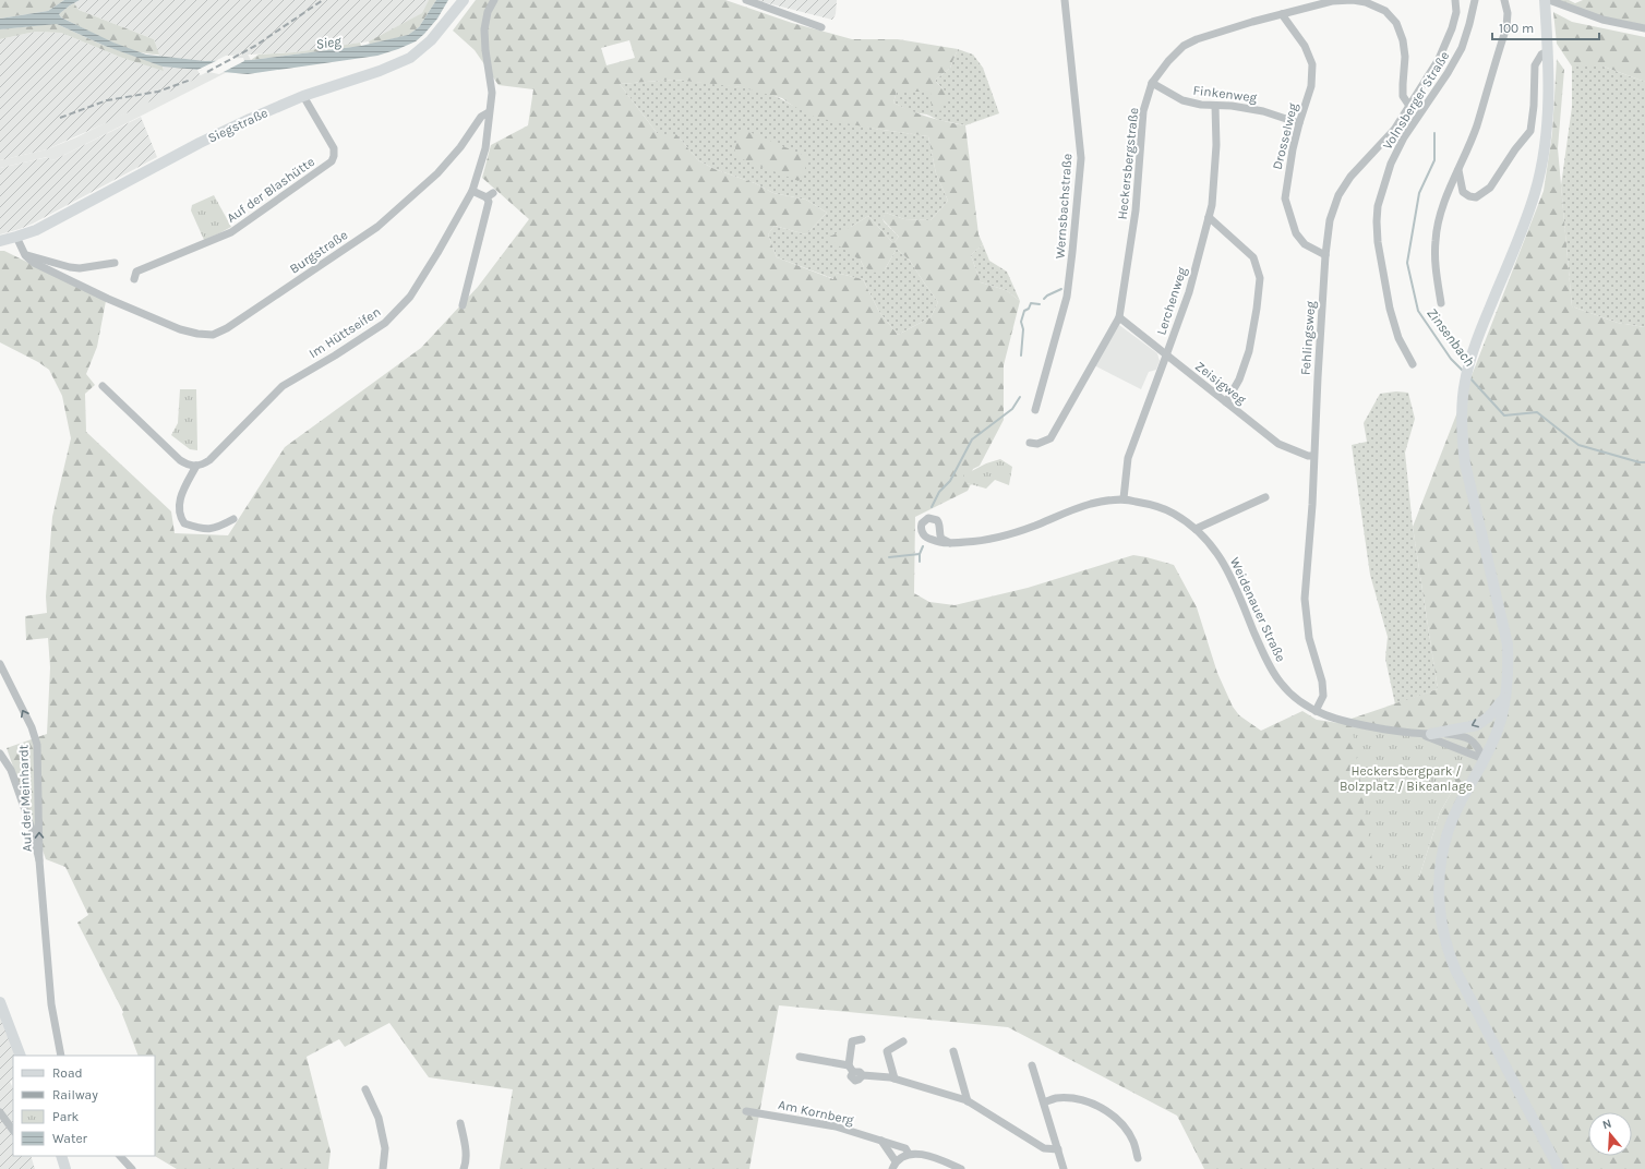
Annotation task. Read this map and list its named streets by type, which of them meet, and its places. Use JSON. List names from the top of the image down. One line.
{"streets":{"street":["Finkenweg","Volnsberger Straße","Siegstraße","Drosselweg","Heckersbergstraße","Auf der Blashütte","Wernsbachstraße","Burgstraße","Lerchenweg","Im Hüttseifen","Fehlingsweg","Zeisigweg","Weidenauer Straße","Auf der Meinhardt","Am Kornberg"]},"crossings":[["Finkenweg","Drosselweg"],["Finkenweg","Heckersbergstraße"],["Finkenweg","Lerchenweg"],["Siegstraße","Auf der Blashütte"],["Siegstraße","Burgstraße"],["Drosselweg","Heckersbergstraße"],["Drosselweg","Fehlingsweg"],["Heckersbergstraße","Fehlingsweg"],["Heckersbergstraße","Zeisigweg"],["Burgstraße","Im Hüttseifen"],["Lerchenweg","Zeisigweg"],["Lerchenweg","Weidenauer Straße"],["Fehlingsweg","Zeisigweg"],["Fehlingsweg","Weidenauer Straße"]],"water":["Sieg","Zinsenbach"],"parks":["Heckersbergpark / Bolzplatz / Bikeanlage"],"legend":["Road","Railway","Park","Water"],"scale_bar":"100 m","north":"top"}
